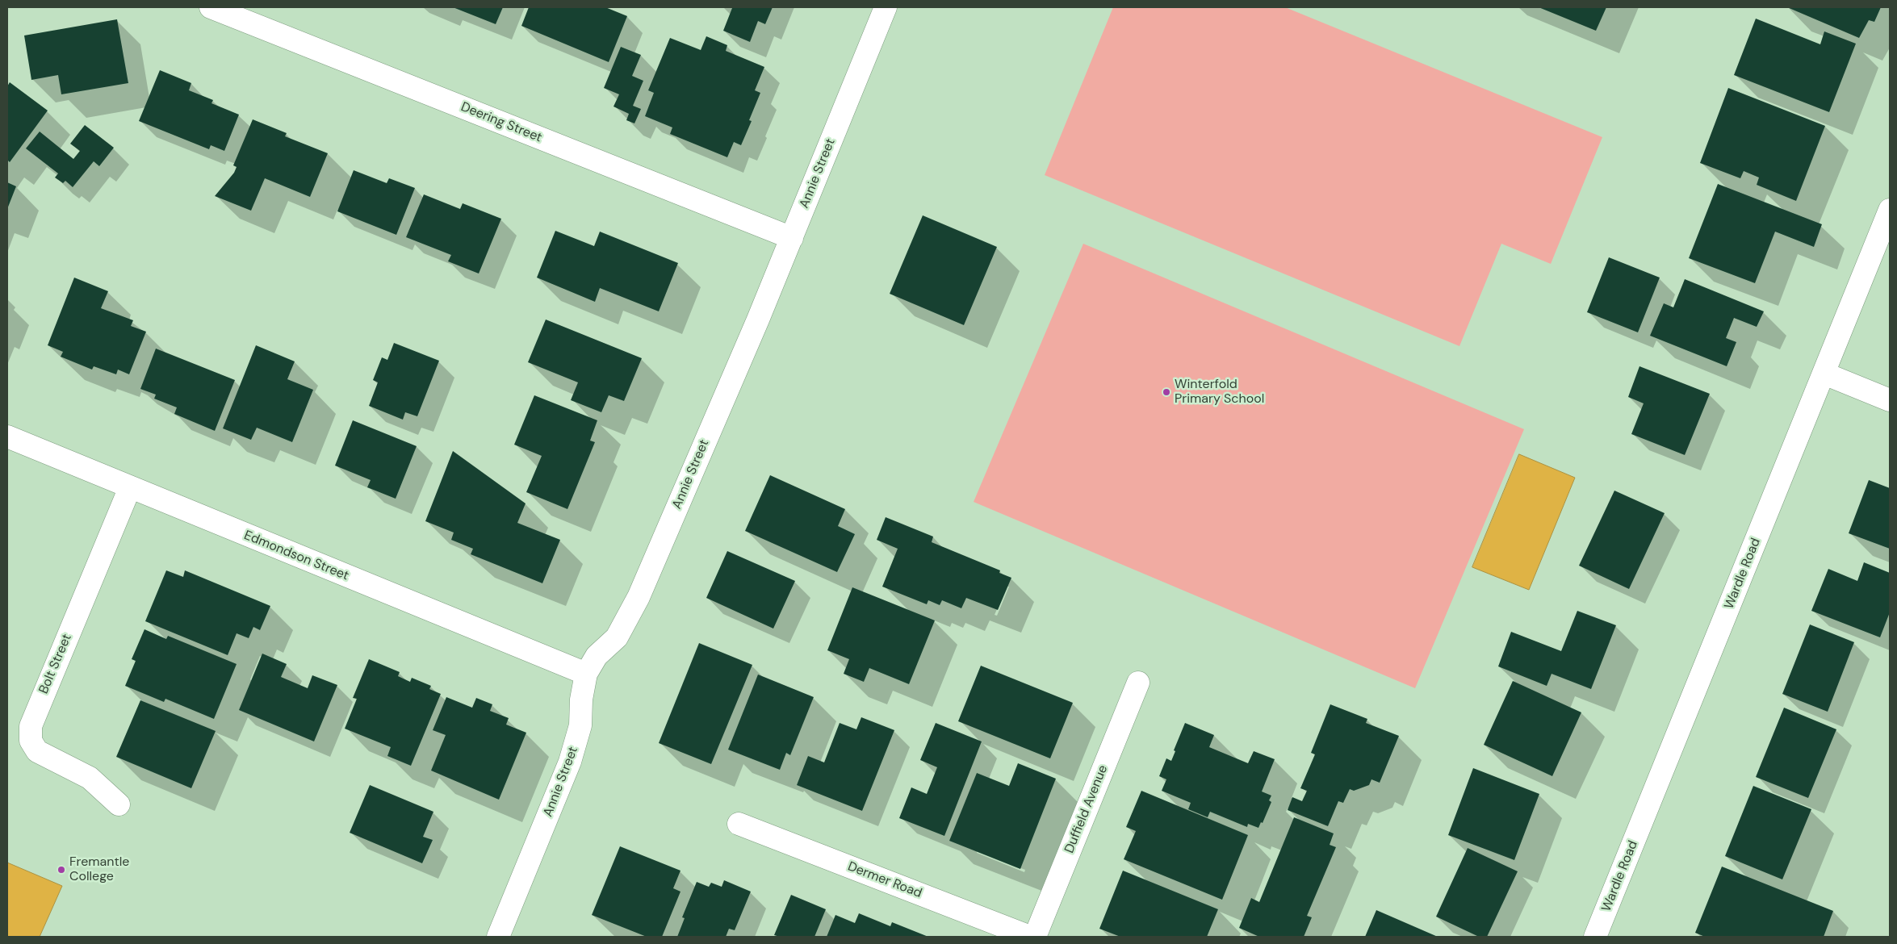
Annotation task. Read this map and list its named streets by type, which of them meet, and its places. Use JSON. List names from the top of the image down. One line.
{"streets":{"street":["Deering Street","Annie Street","Edmondson Street","Wardle Road","Bolt Street","Duffield Avenue","Dermer Road"]},"crossings":[["Deering Street","Annie Street"],["Annie Street","Edmondson Street"],["Edmondson Street","Bolt Street"]],"places":["Winterfold Primary School","Fremantle College"]}
